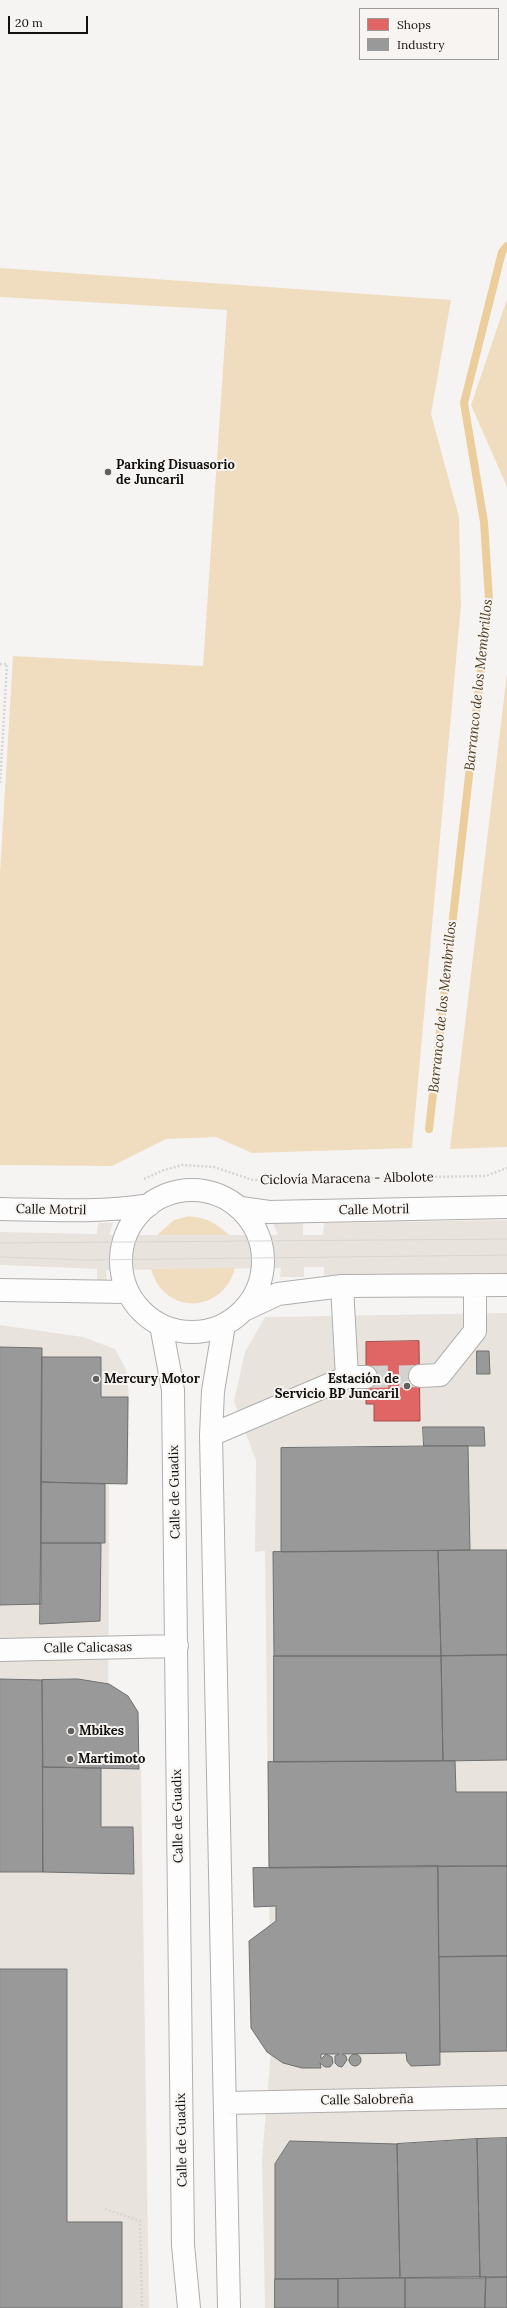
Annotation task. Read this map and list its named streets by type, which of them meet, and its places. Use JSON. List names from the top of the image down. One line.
{"streets":{"street":["Calle Motril","Calle de Guadix","Calle Calicasas","Calle Salobreña"],"path":["Ciclovía Maracena - Albolote"]},"crossings":[["Calle Motril","Calle de Guadix"],["Calle de Guadix","Calle Calicasas"]],"water":["Barranco de los Membrillos"],"places":["Parking Disuasorio de Juncaril","Mercury Motor","Estación de Servicio BP Juncaril","Mbikes","Martimoto"],"legend":["Shops","Industry"],"scale_bar":"20 m"}
